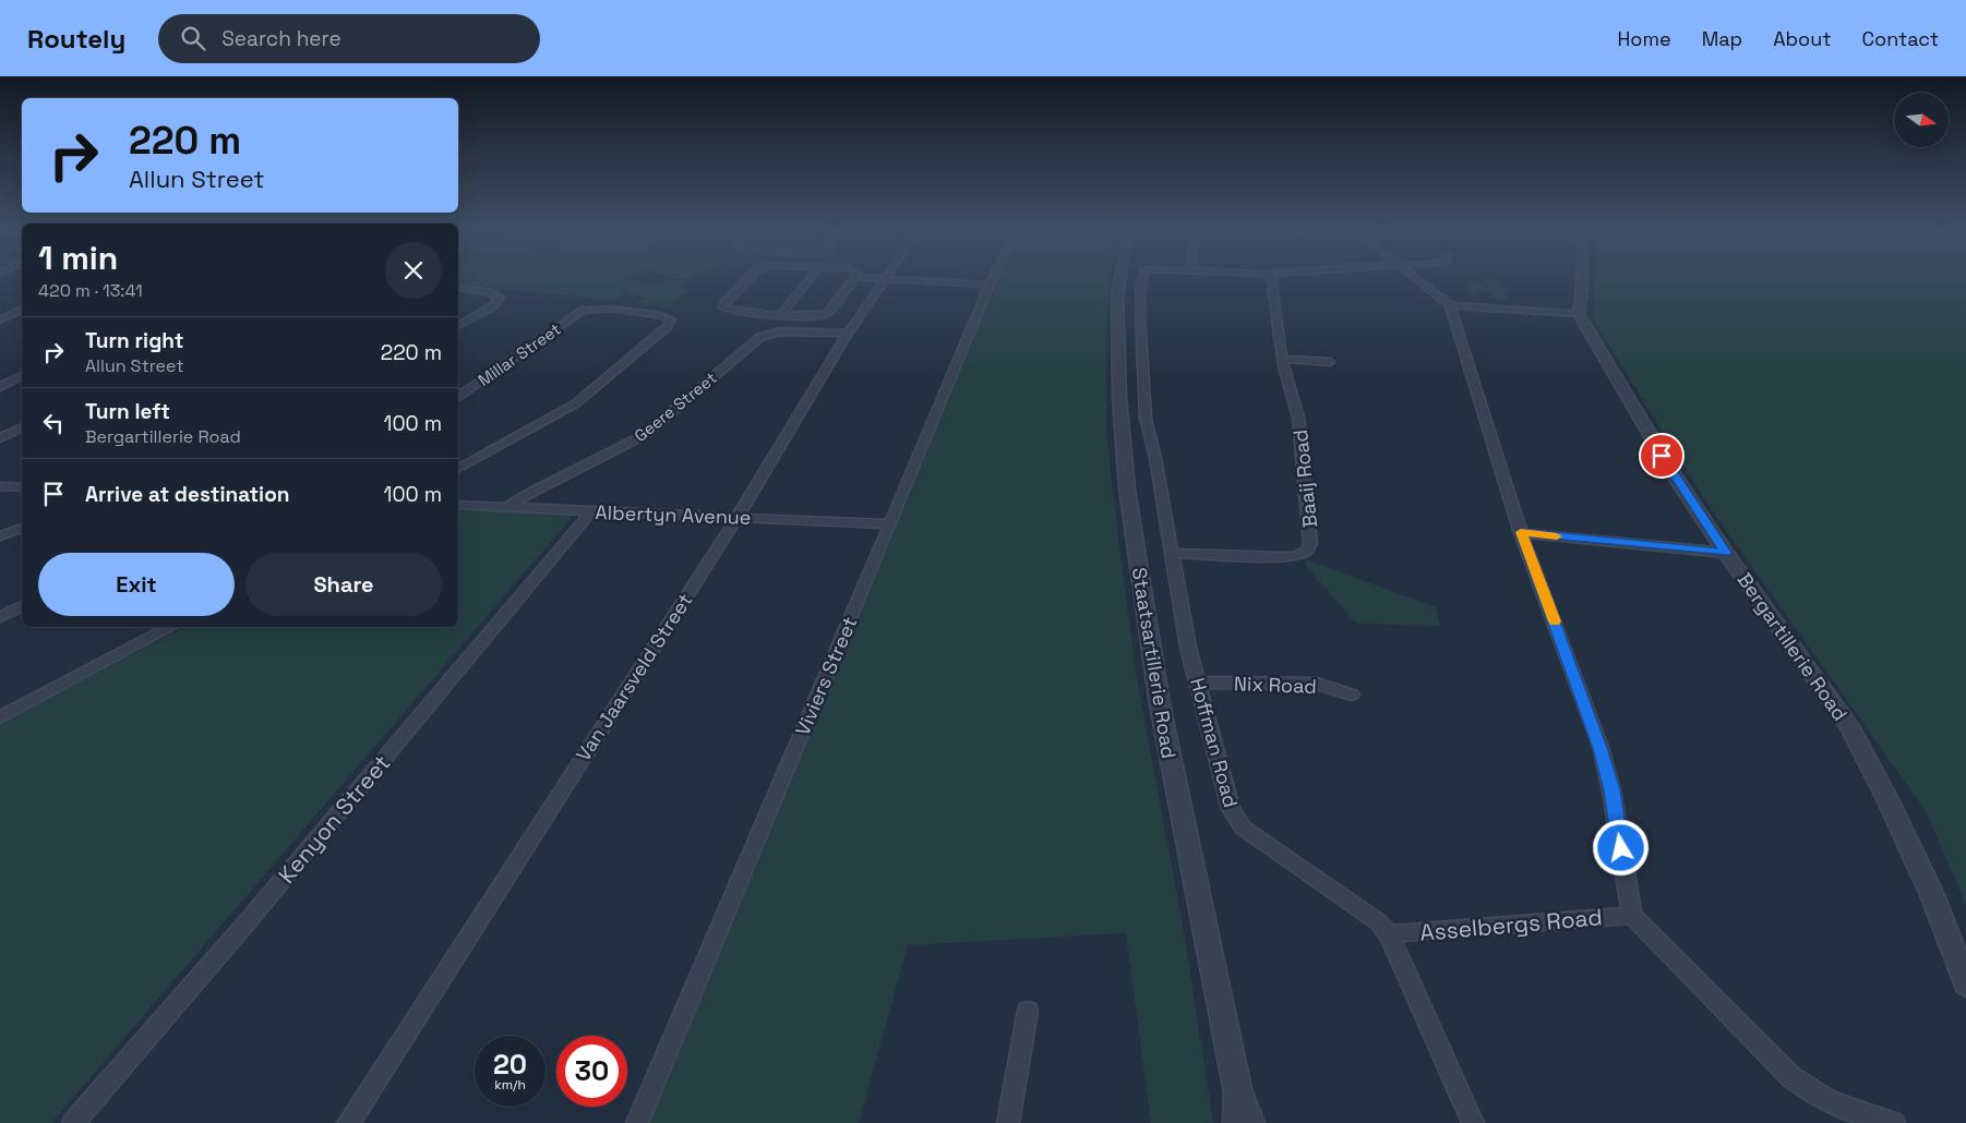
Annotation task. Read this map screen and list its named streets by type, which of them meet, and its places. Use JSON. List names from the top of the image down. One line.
{"streets":{"street":["Millar Street","Geere Street","Baaij Road","Albertyn Avenue","Bergartillerie Road","Staatsartillerie Road","Viviers Street","Van Jaarsveld Street","Nix Road","Hoffman Road","Kenyon Street","Asselbergs Road"]},"crossings":[["Geere Street","Albertyn Avenue"],["Geere Street","Van Jaarsveld Street"],["Baaij Road","Hoffman Road"],["Albertyn Avenue","Viviers Street"],["Albertyn Avenue","Van Jaarsveld Street"],["Albertyn Avenue","Kenyon Street"],["Nix Road","Hoffman Road"],["Hoffman Road","Asselbergs Road"]],"north":"right","page":{"header":"Routely","search":"Search here","nav":["Home","Map","About","Contact"],"turn":["220 m","Allun Street"],"heading":["1 min","420 m · 13:41"],"list":[{"name":"Turn right","note":"Allun Street","value":"220 m"},{"name":"Turn left","note":"Bergartillerie Road","value":"100 m"},{"name":"Arrive at destination","value":"100 m"}],"buttons":["Exit","Share"],"speed":"20 km/h","limit":"30"}}
